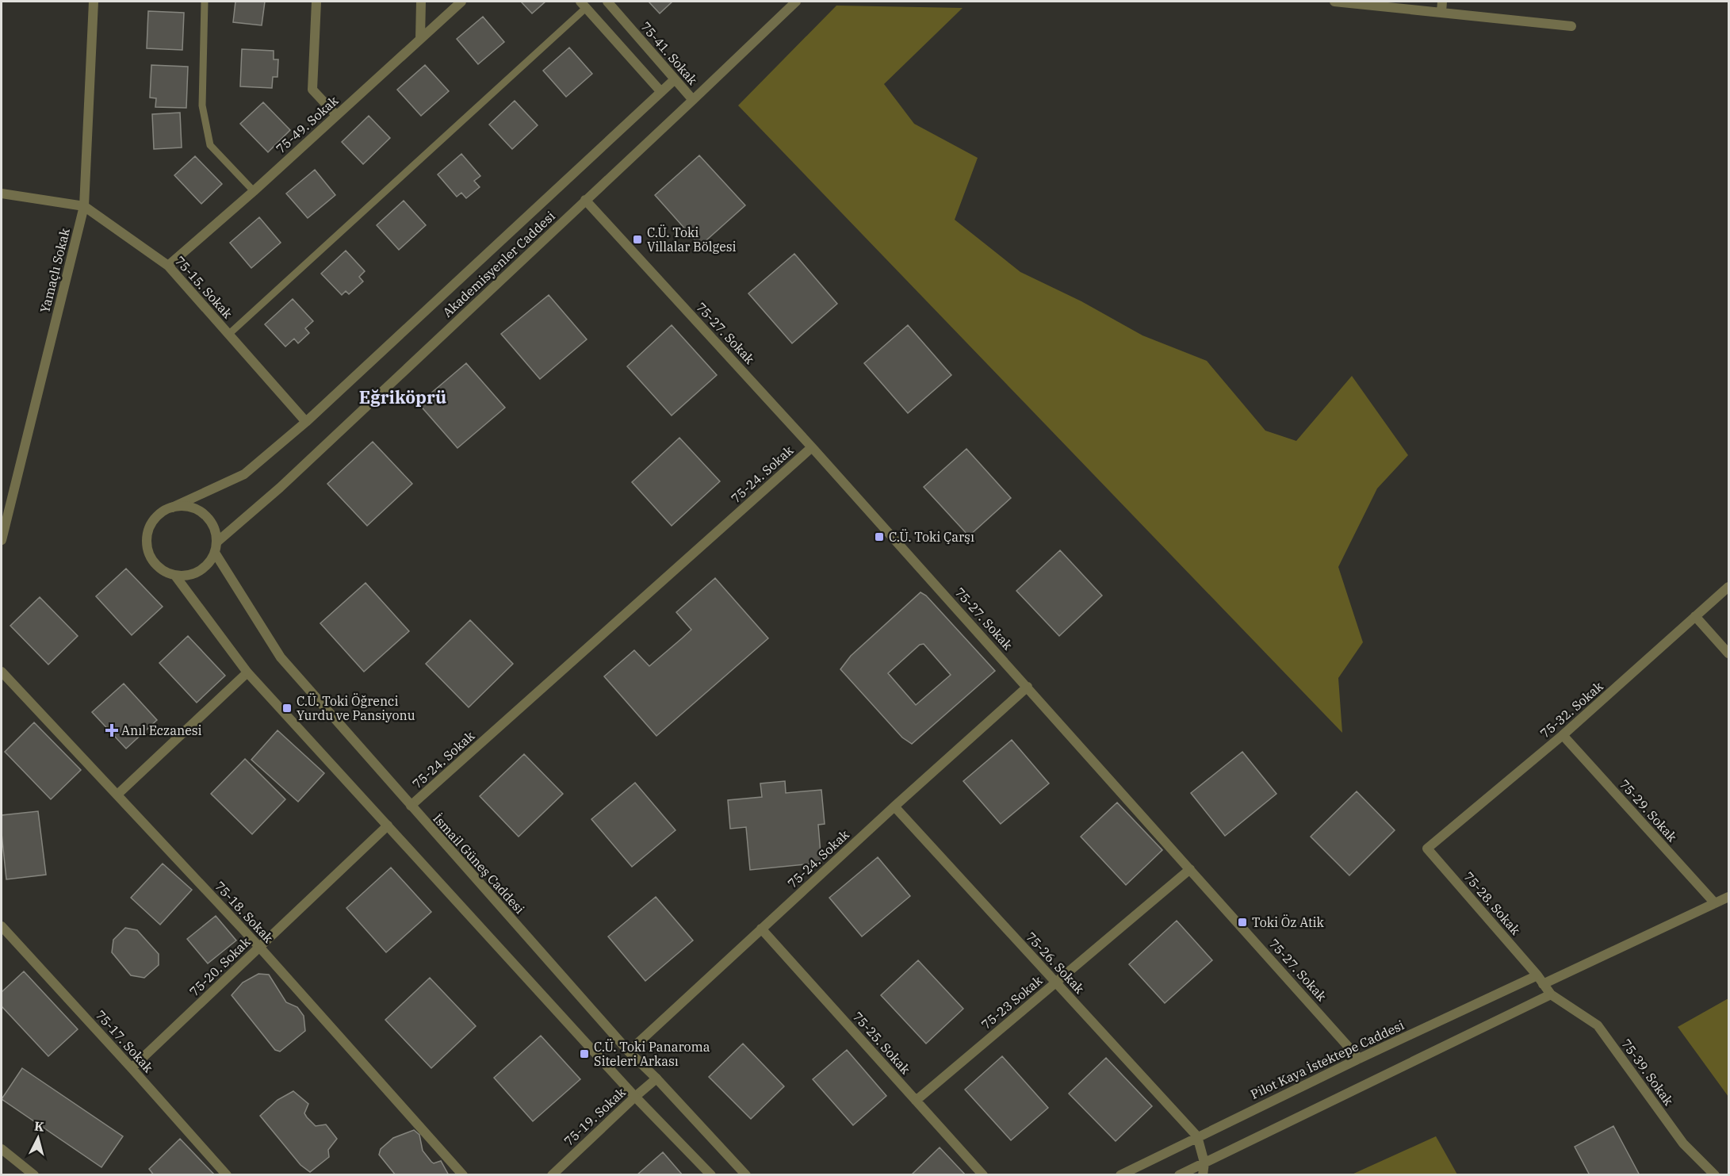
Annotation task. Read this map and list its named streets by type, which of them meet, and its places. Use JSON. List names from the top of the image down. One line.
{"streets":{"street":["75-41. Sokak","75-49. Sokak","Akademisyenler Caddesi","Yamaçlı Sokak","75-15. Sokak","75-27. Sokak","75-24. Sokak","75-32. Sokak","75-29. Sokak","İsmail Güneş Caddesi","75-28. Sokak","75-18. Sokak","75-26. Sokak","75-20. Sokak","75-23 Sokak","75-17. Sokak","75-25. Sokak","Pilot Kaya İstektepe Caddesi","75-39. Sokak","75-19. Sokak"]},"crossings":[["75-41. Sokak","Akademisyenler Caddesi"],["75-49. Sokak","75-15. Sokak"],["Akademisyenler Caddesi","75-15. Sokak"],["Akademisyenler Caddesi","75-27. Sokak"],["Akademisyenler Caddesi","İsmail Güneş Caddesi"],["Yamaçlı Sokak","75-15. Sokak"],["75-27. Sokak","75-24. Sokak"],["75-27. Sokak","75-23 Sokak"],["75-27. Sokak","Pilot Kaya İstektepe Caddesi"],["75-24. Sokak","İsmail Güneş Caddesi"],["75-24. Sokak","75-26. Sokak"],["75-24. Sokak","75-25. Sokak"],["75-32. Sokak","75-29. Sokak"],["75-32. Sokak","75-28. Sokak"],["İsmail Güneş Caddesi","75-19. Sokak"],["75-28. Sokak","Pilot Kaya İstektepe Caddesi"],["75-18. Sokak","75-20. Sokak"],["75-26. Sokak","75-23 Sokak"],["75-26. Sokak","Pilot Kaya İstektepe Caddesi"],["75-20. Sokak","75-17. Sokak"],["75-23 Sokak","75-25. Sokak"]],"districts":["Eğriköprü"],"places":{"transit":["C.Ü. Toki Villalar Bölgesi","C.Ü. Toki Çarşı","C.Ü. Toki Öğrenci Yurdu ve Pansiyonu","Toki Öz Atik","C.Ü. Toki Panaroma Siteleri Arkası"],"health":["Anıl Eczanesi"]},"north":"top"}
